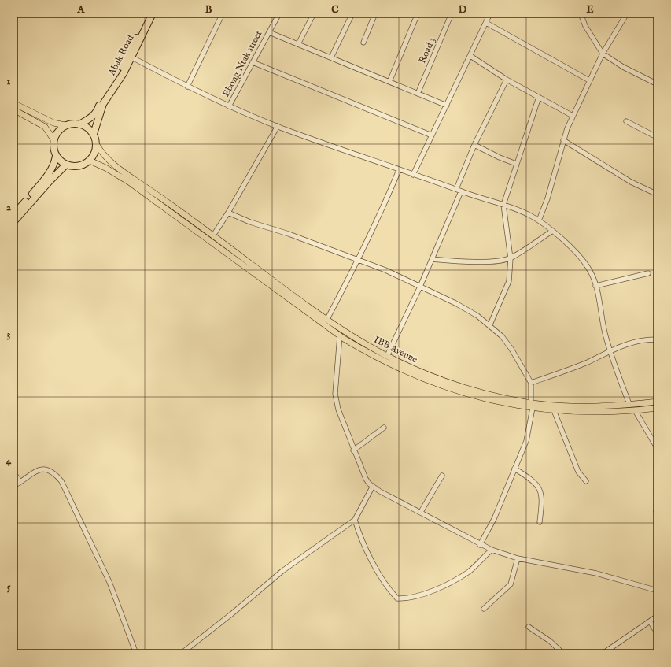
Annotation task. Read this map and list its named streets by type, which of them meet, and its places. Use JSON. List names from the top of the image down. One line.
{"streets":{"highway":["Abak Road"],"main road":["IBB Avenue"],"street":["Road 3","Ebong Ntak street"]},"grid":{"columns":["A","B","C","D","E"],"rows":["1","2","3","4","5"]}}
